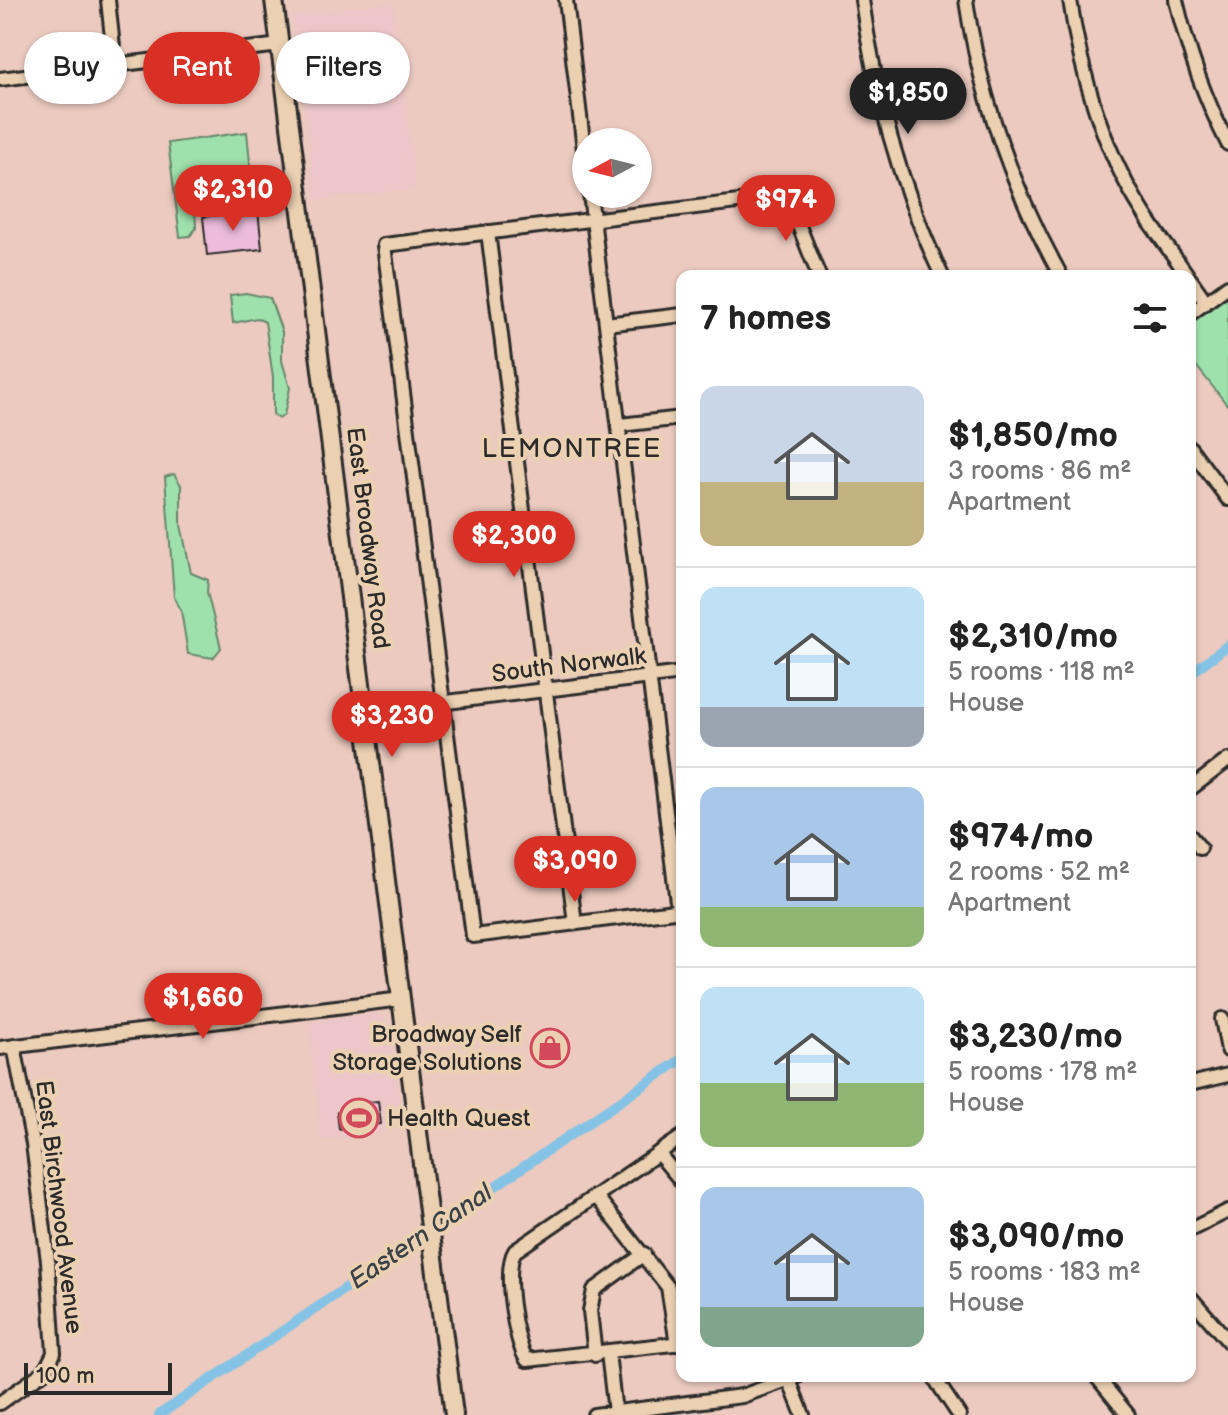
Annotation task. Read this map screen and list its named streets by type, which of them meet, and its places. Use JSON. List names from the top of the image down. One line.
{"streets":{"main road":["East Broadway Road"],"street":["South Norwalk","East Birchwood Avenue"]},"crossings":[["East Broadway Road","South Norwalk"]],"districts":["LEMONTREE"],"water":["Eastern Canal"],"places":{"shop":["Broadway Self Storage Solutions"],"sports":["Health Quest"]},"scale_bar":"100 m","north":"left","page":{"chip":["Buy","Rent","Filters"],"price":["$1,850","$2,310","$974","$2,300","$3,230","$3,090","$1,660"],"heading":"7 homes","list":[{"name":"$1,850/mo","note":"3 rooms · 86 m² · Apartment"},{"name":"$2,310/mo","note":"5 rooms · 118 m² · House"},{"name":"$974/mo","note":"2 rooms · 52 m² · Apartment"},{"name":"$3,230/mo","note":"5 rooms · 178 m² · House"},{"name":"$3,090/mo","note":"5 rooms · 183 m² · House"}],"scale":"100 m"}}
